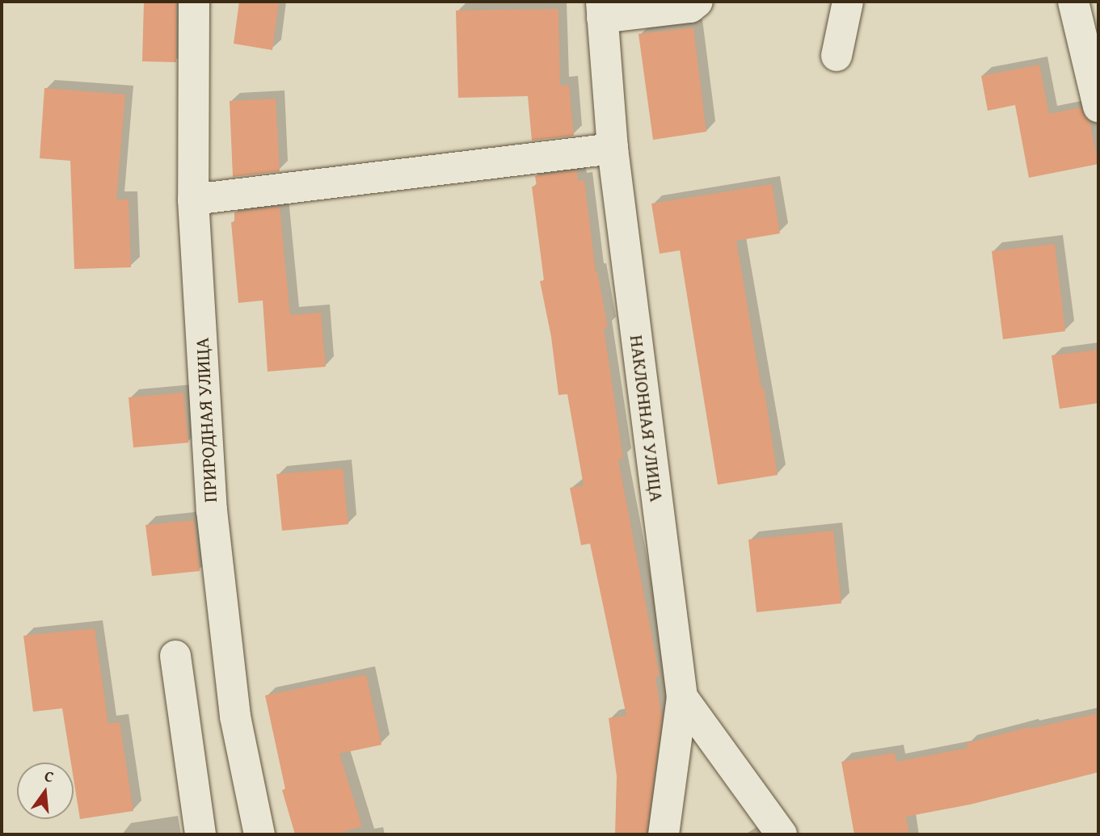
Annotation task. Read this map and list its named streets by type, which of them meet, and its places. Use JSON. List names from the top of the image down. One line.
{"streets":{"street":["НАКЛОННАЯ УЛИЦА","ПРИРОДНАЯ УЛИЦА"]},"north":"top"}
